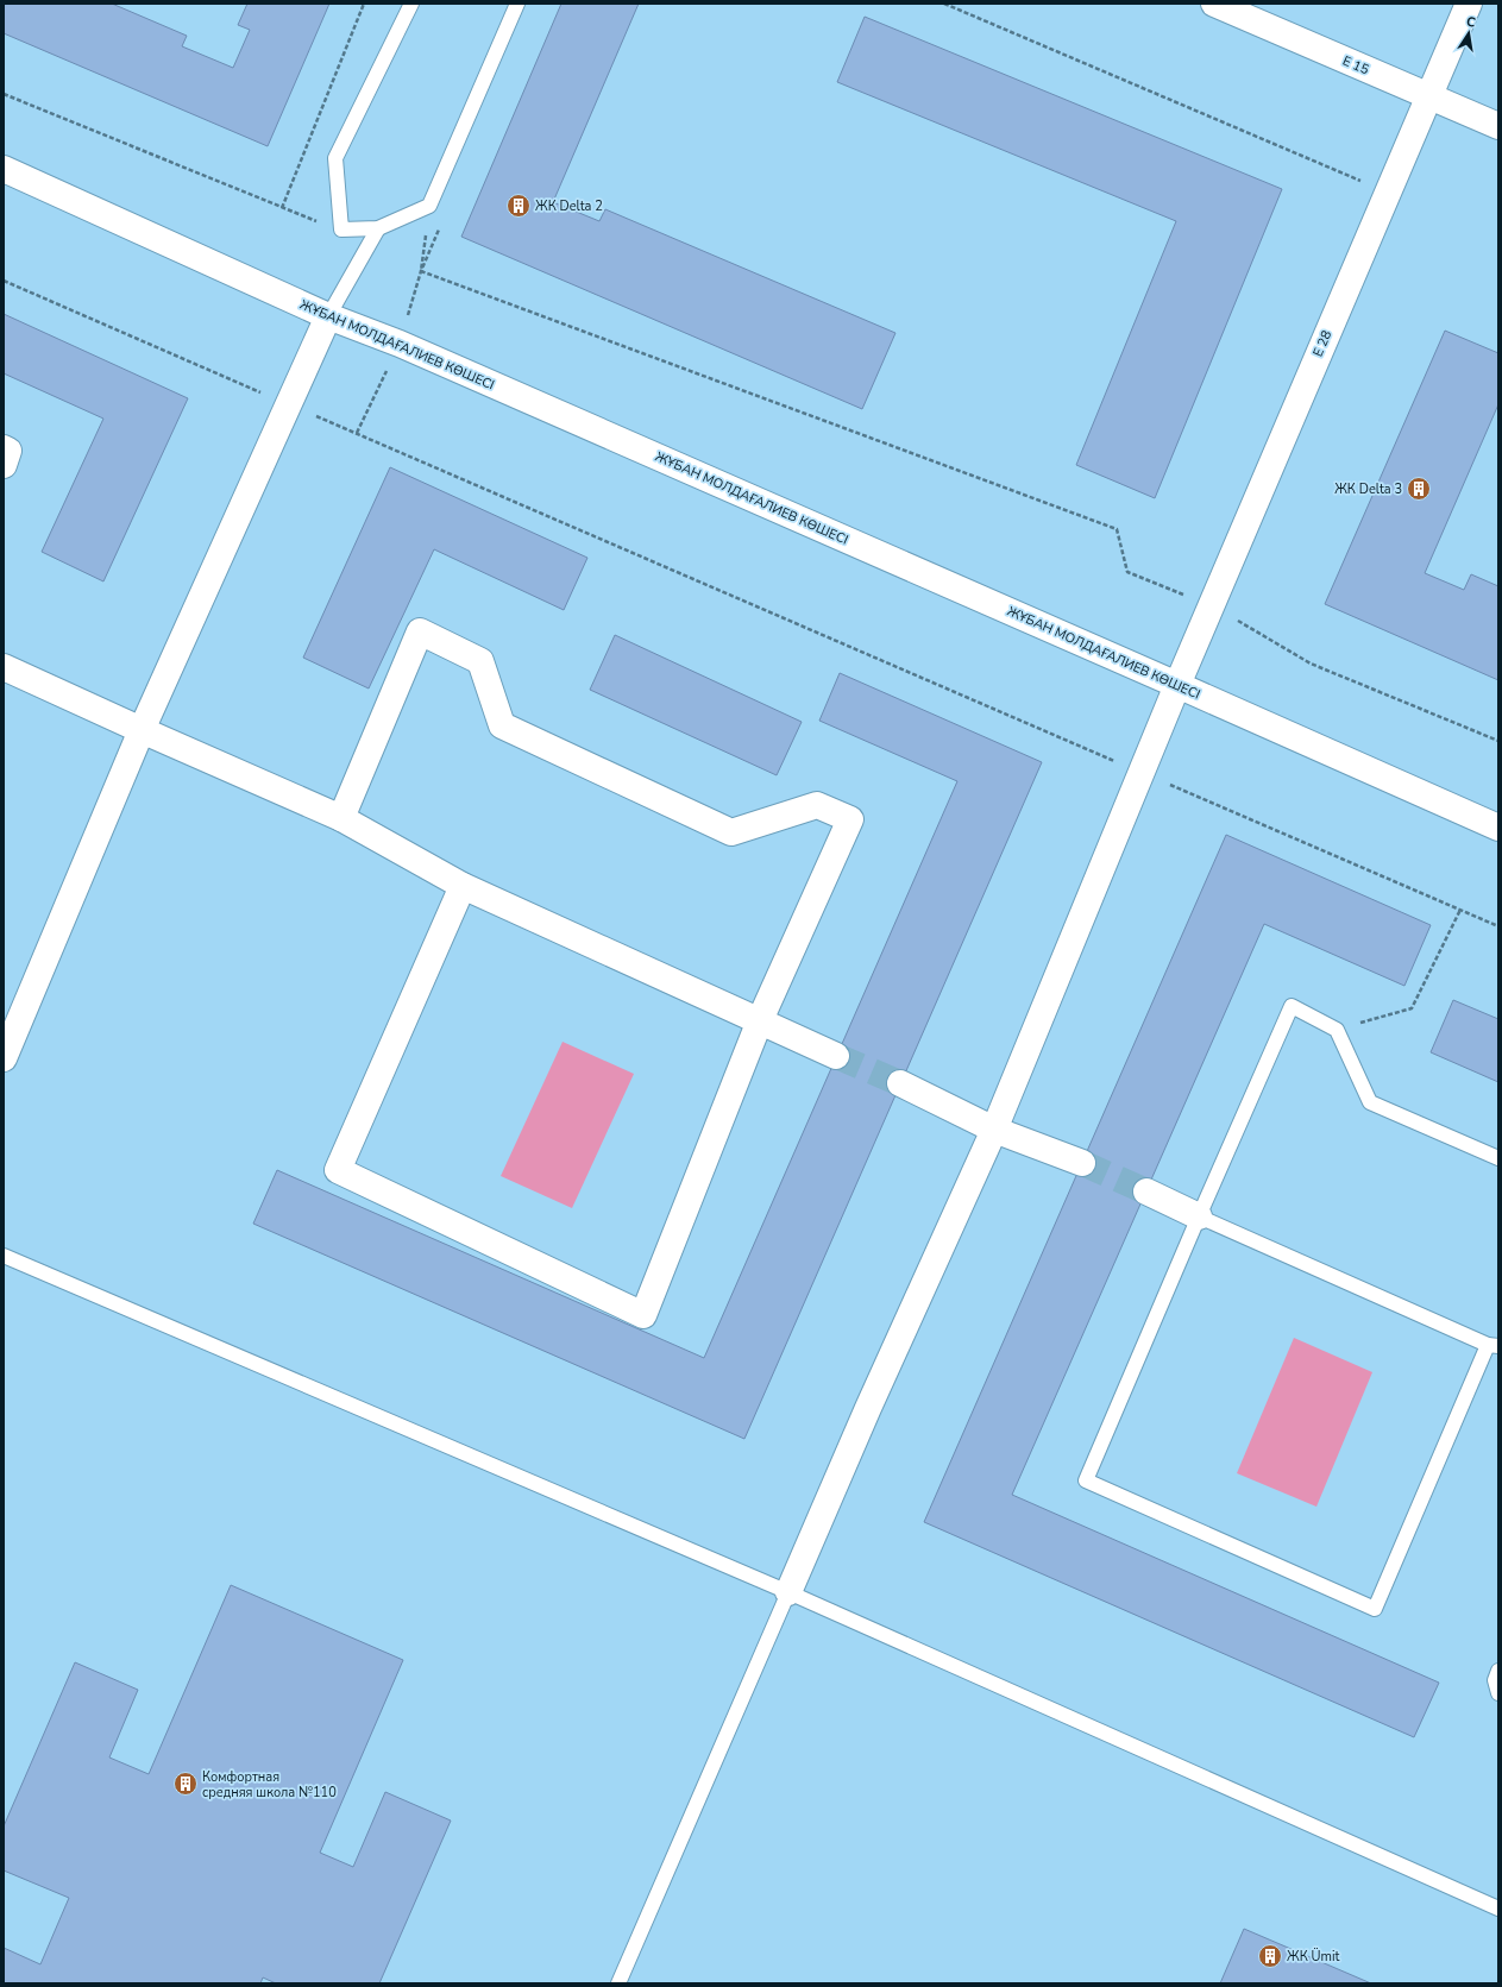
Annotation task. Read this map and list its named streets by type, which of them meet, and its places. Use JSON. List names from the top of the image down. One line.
{"streets":{"street":["E 15","E 28","ЖҰБАН МОЛДАҒАЛИЕВ КӨШЕСІ"]},"crossings":[["E 15","E 28"],["E 28","ЖҰБАН МОЛДАҒАЛИЕВ КӨШЕСІ"]],"places":{"building":["ЖК Delta 2","ЖК Delta 3","Комфортная средняя школа №110","ЖК Ümit"]},"north":"top"}
